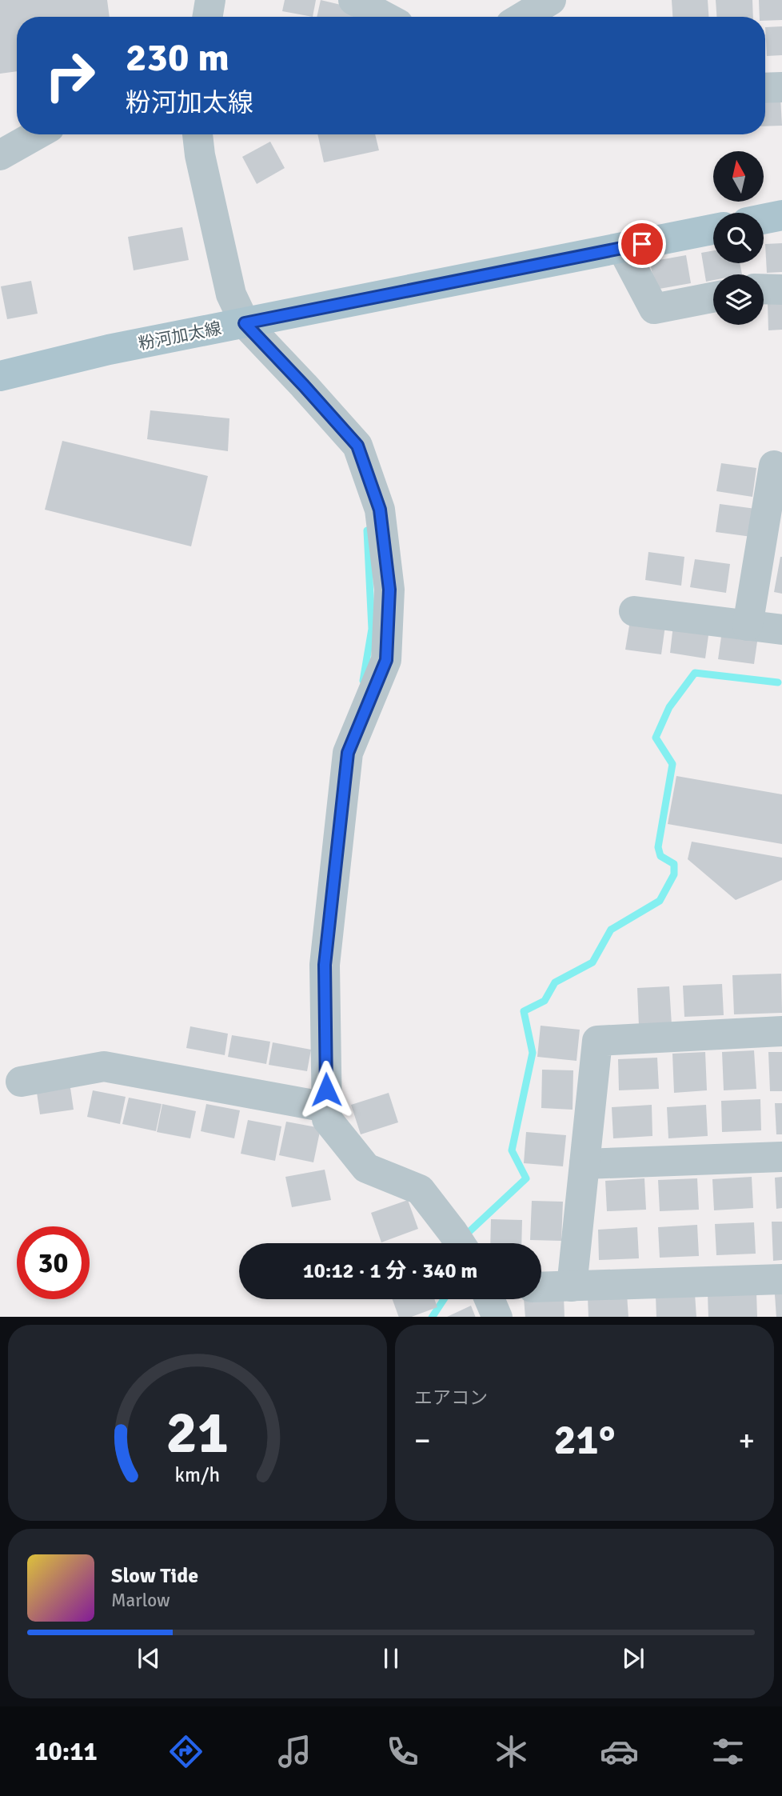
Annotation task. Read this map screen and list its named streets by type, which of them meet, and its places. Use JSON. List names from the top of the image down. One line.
{"streets":{"main road":["粉河加太線"]},"north":"top","page":{"turn":["230 m","粉河加太線"],"limit":"30","trip":"10:12 · 1 分 · 340 m","tile":"エアコン","heat":["−","21°","+"],"song":["Slow Tide","Marlow"],"tabs":"10:11","gauge":["21","km/h"]}}
